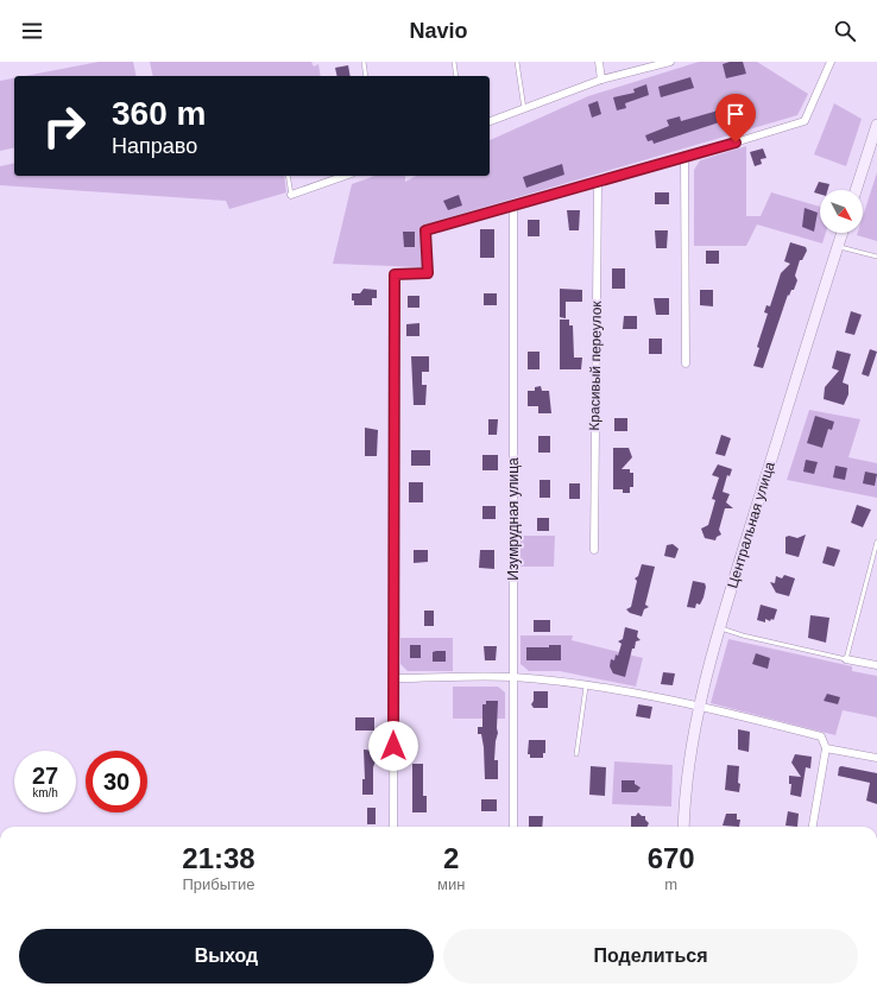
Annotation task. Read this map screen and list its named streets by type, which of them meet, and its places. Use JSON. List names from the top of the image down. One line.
{"streets":{"main road":["Центральная улица"],"street":["Красивый переулок","Изумрудная улица"]},"north":"bottom right","page":{"header":"Navio","turn":["360 m","Направо"],"speed":"27 km/h","limit":"30","eta":["21:38","Прибытие","2","мин","670","m"],"buttons":["Выход","Поделиться"]}}
